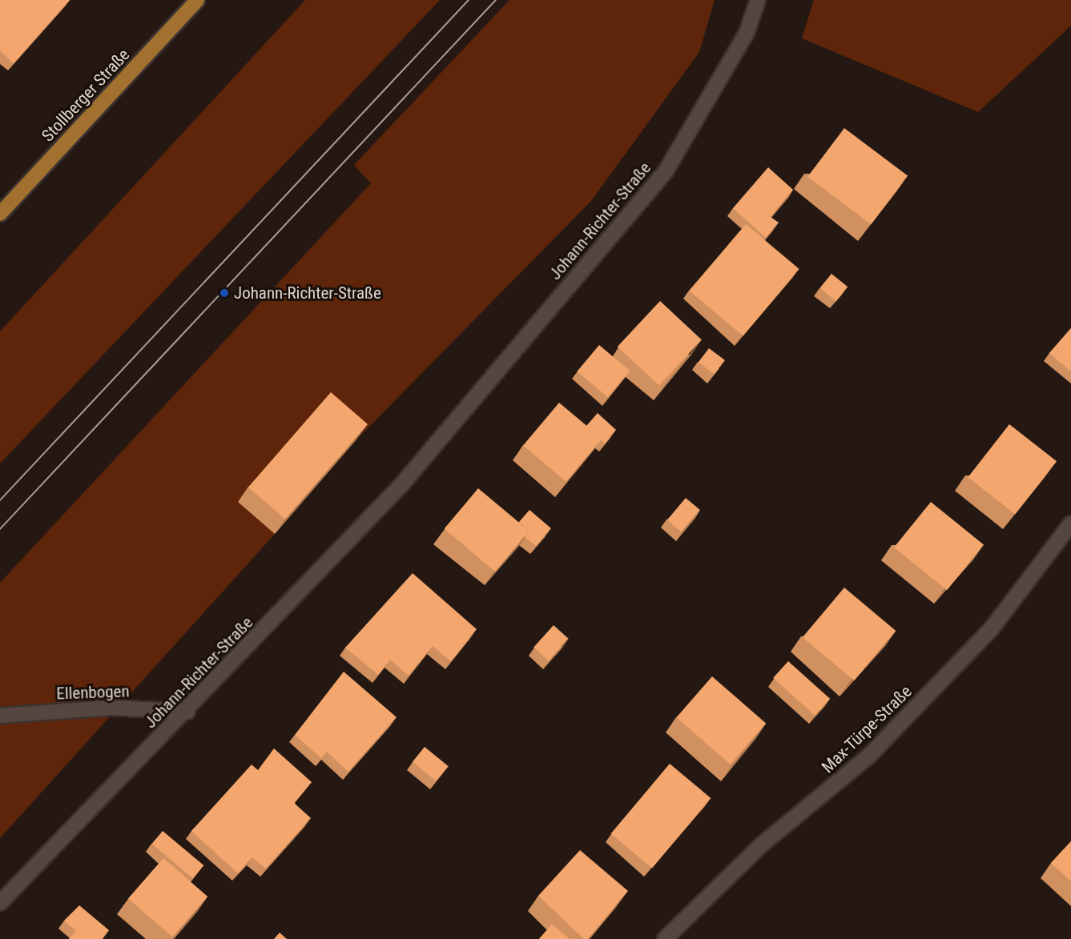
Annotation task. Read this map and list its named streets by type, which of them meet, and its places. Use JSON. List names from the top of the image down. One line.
{"streets":{"main road":["Stollberger Straße"],"street":["Johann-Richter-Straße","Ellenbogen","Max-Türpe-Straße"]},"crossings":[["Johann-Richter-Straße","Ellenbogen"]],"places":["Johann-Richter-Straße"]}
